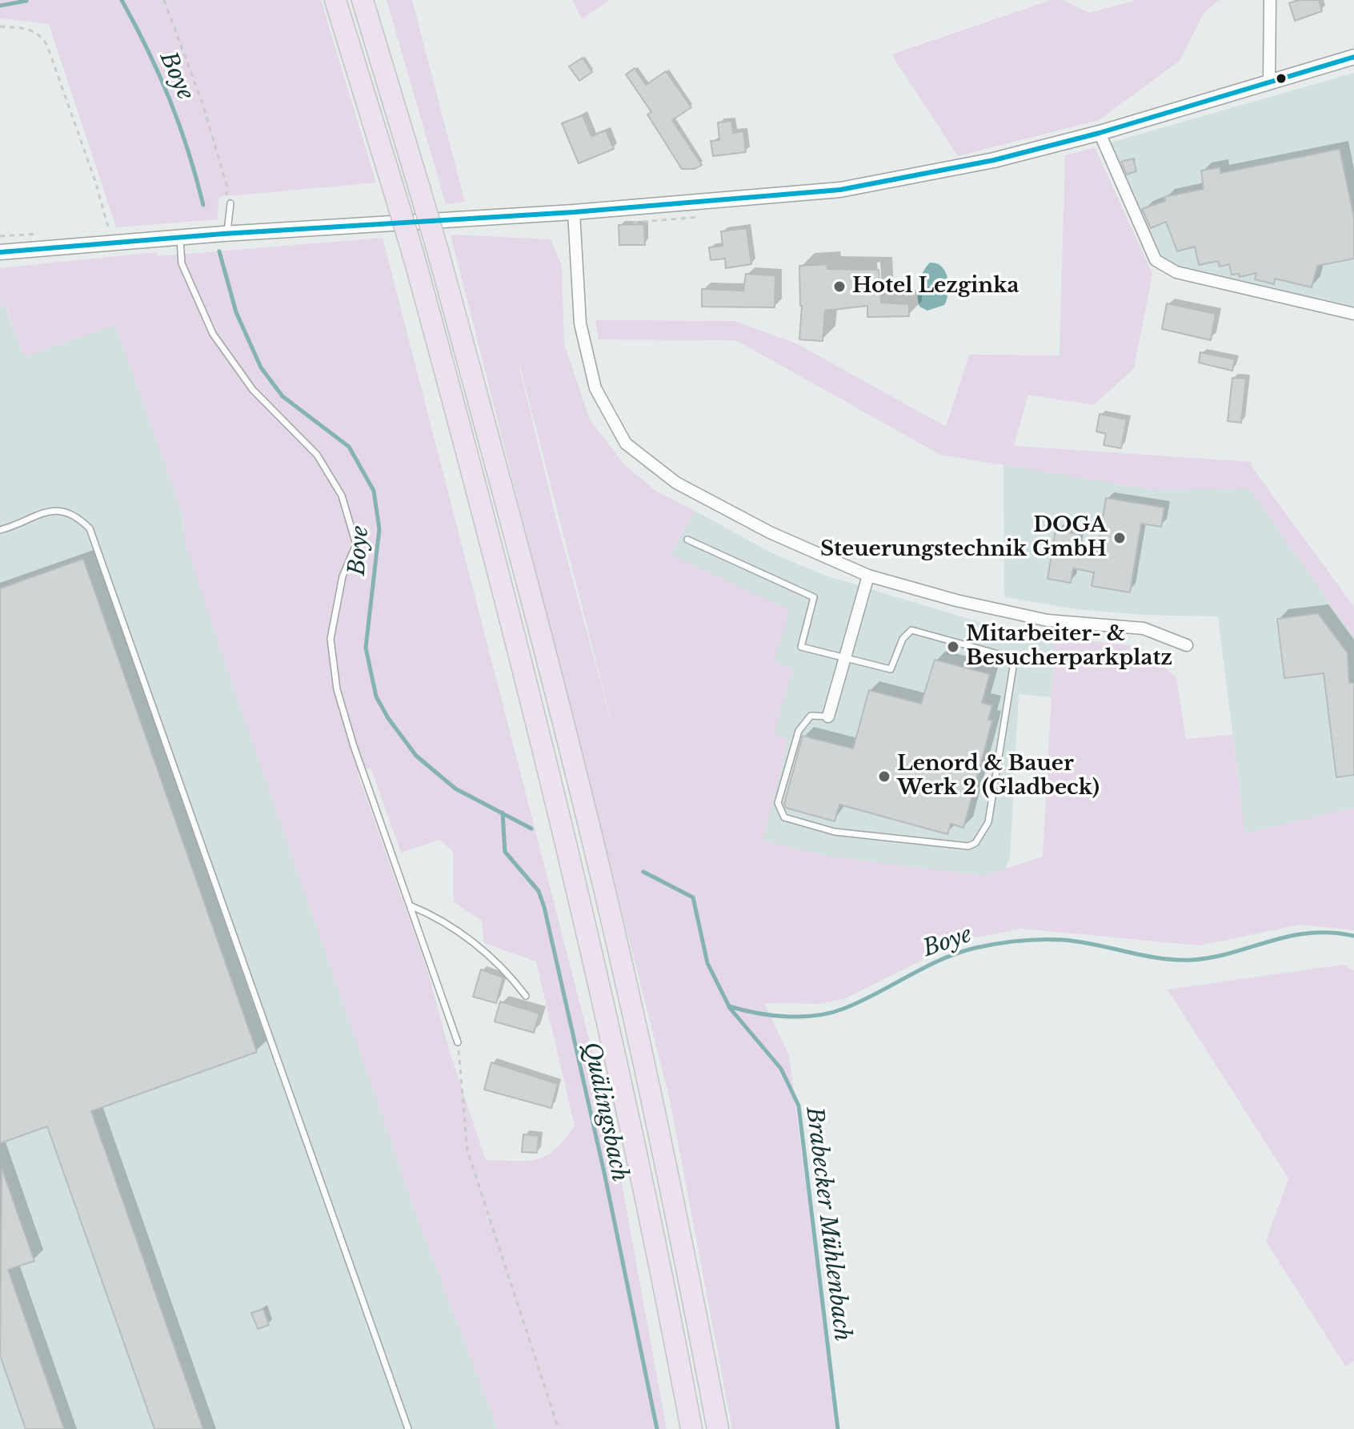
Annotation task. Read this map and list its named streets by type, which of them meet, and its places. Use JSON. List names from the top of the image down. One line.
{"water":["Boye","Quälingsbach","Brabecker Mühlenbach"],"places":["Hotel Lezginka","DOGA Steuerungstechnik GmbH","Mitarbeiter- & Besucherparkplatz","Lenord & Bauer Werk 2 (Gladbeck)"]}
